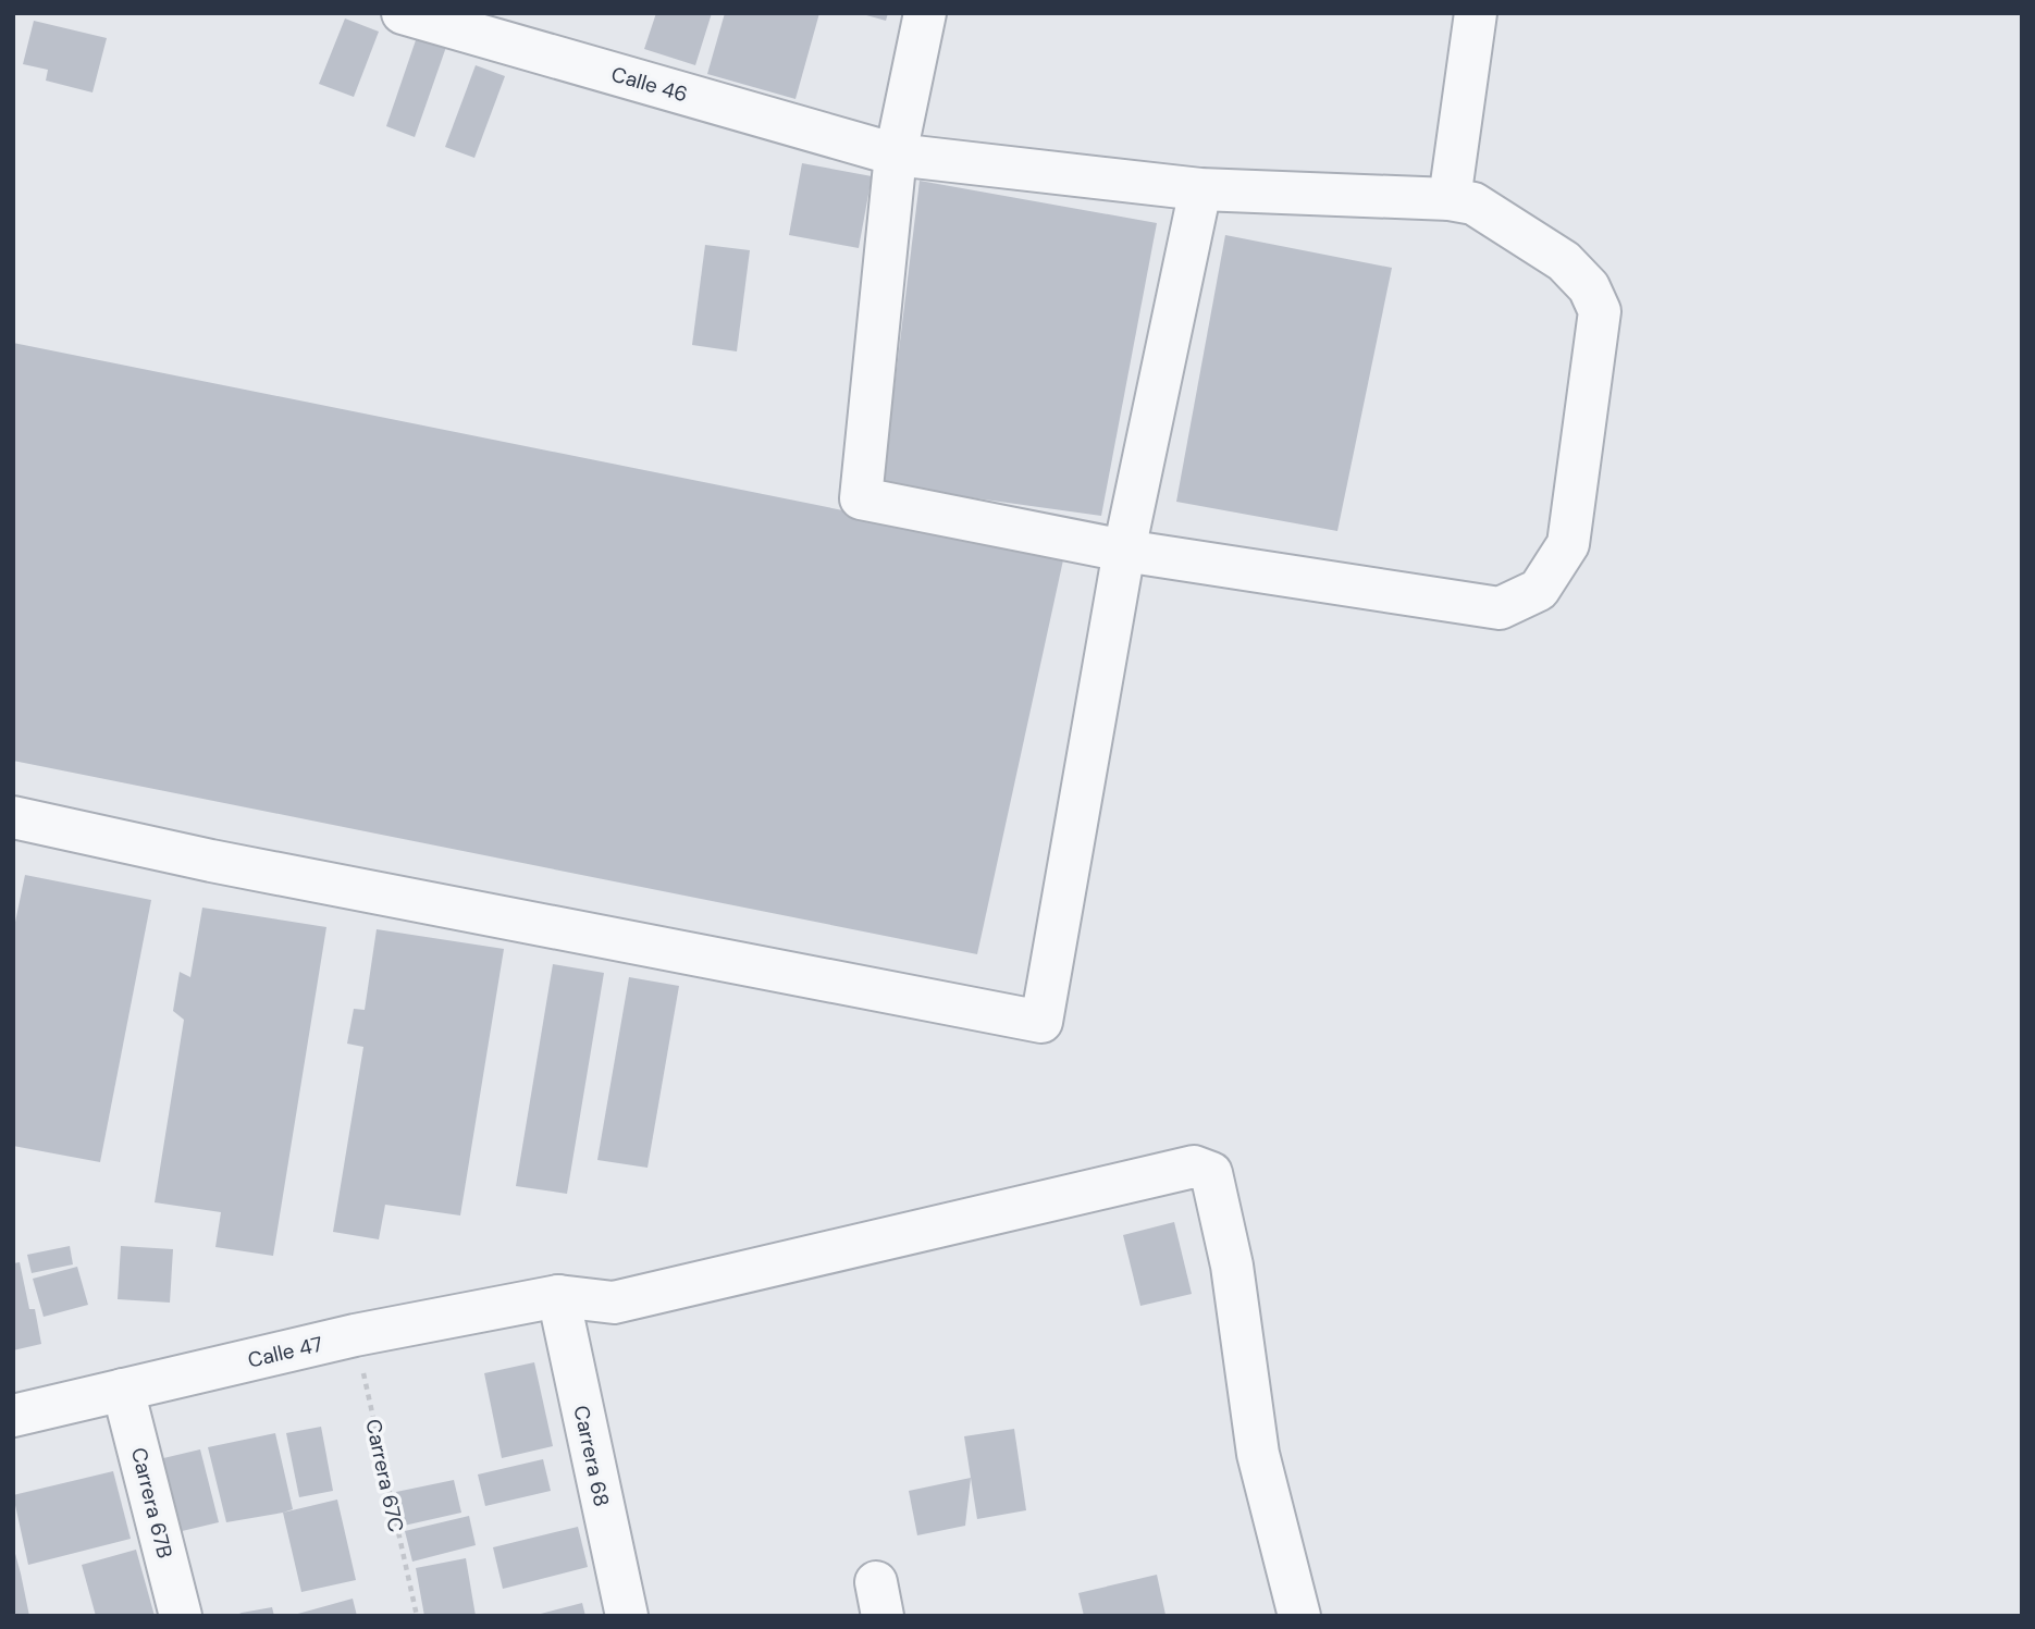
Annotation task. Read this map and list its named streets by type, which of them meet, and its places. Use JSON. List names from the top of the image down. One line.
{"streets":{"street":["Calle 46","Calle 47","Carrera 68","Carrera 67B"],"path":["Carrera 67C"]},"crossings":[["Calle 47","Carrera 68"],["Calle 47","Carrera 67C"],["Calle 47","Carrera 67B"]]}
